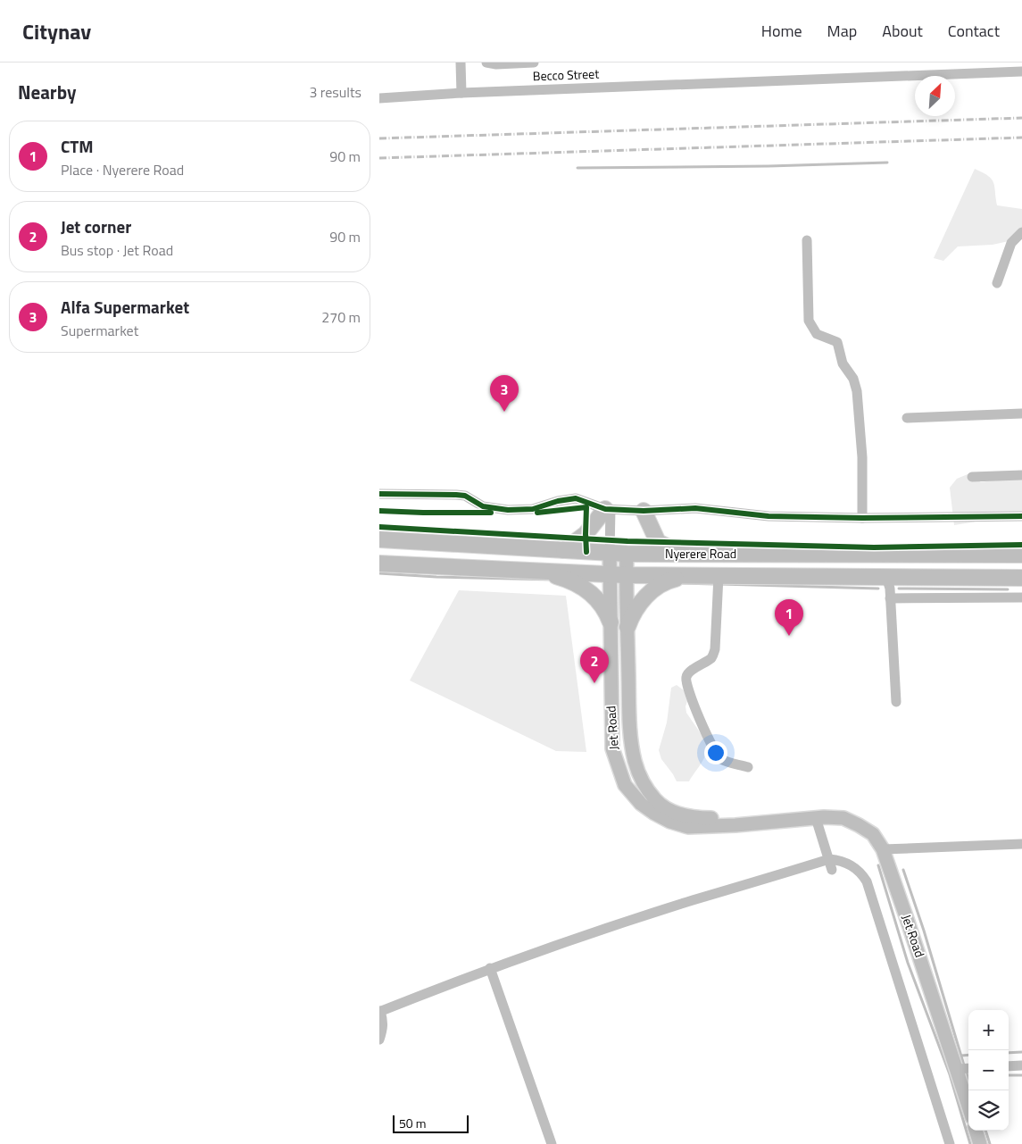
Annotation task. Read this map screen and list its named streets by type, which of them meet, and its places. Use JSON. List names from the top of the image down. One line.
{"streets":{"highway":["Nyerere Road"],"main road":["Jet Road"],"street":["Becco Street"]},"crossings":[["Nyerere Road","Jet Road"]],"scale_bar":"50 m","north":"top right","page":{"header":"Citynav","nav":["Home","Map","About","Contact"],"heading":["Nearby","3 results"],"list":[{"mark":"1","name":"CTM","note":"Place · Nyerere Road","value":"90 m"},{"mark":"2","name":"Jet corner","note":"Bus stop · Jet Road","value":"90 m"},{"mark":"3","name":"Alfa Supermarket","note":"Supermarket","value":"270 m"}],"pins":["3","1","2"],"map_buttons":["+","−"],"scale":"50 m"}}
